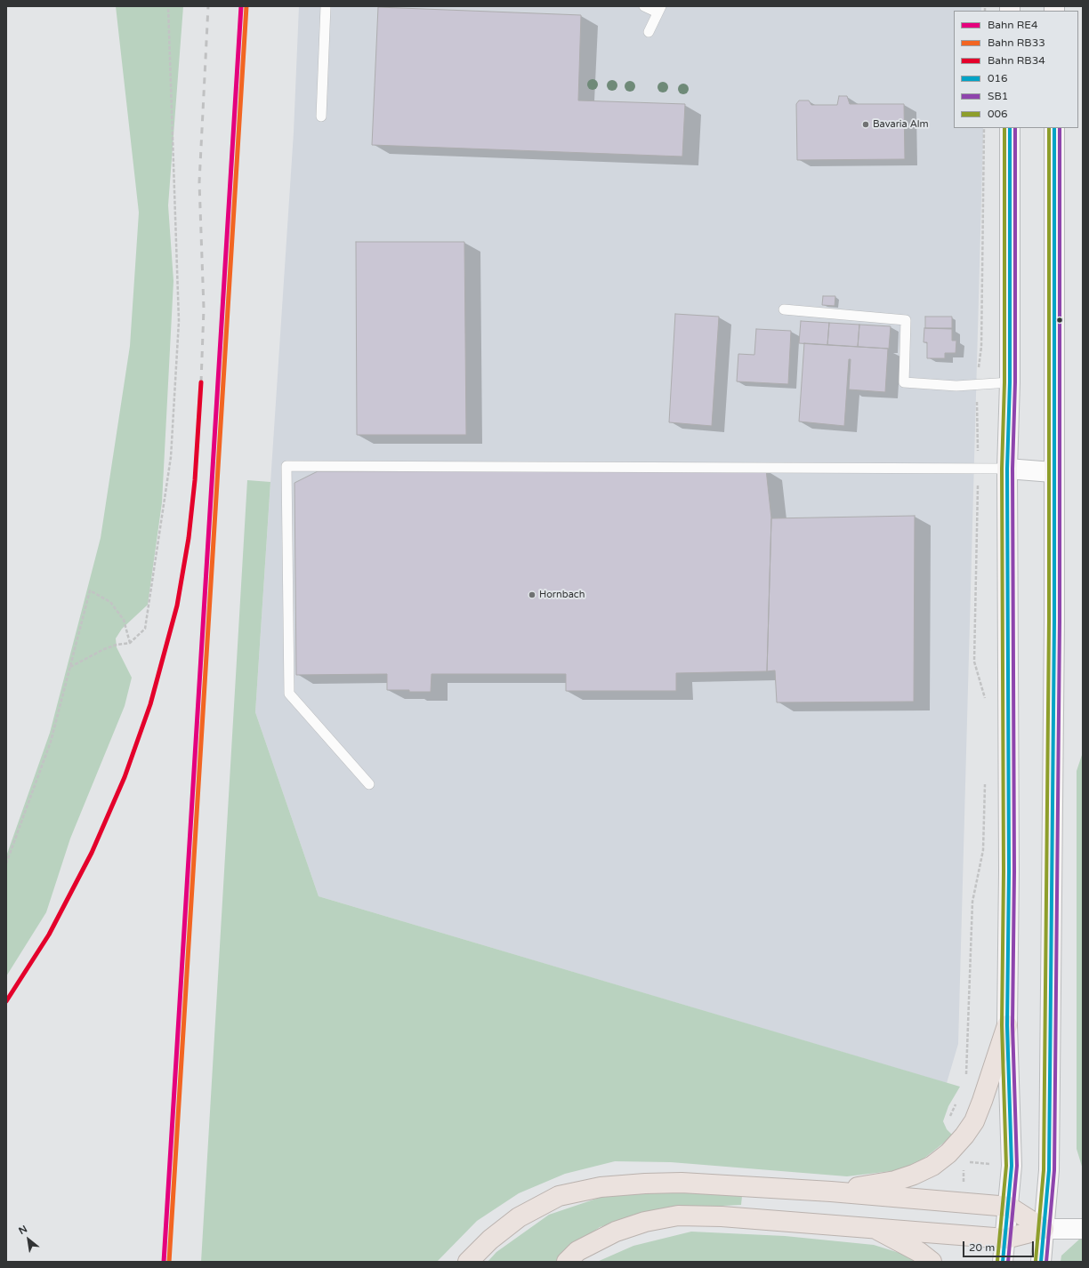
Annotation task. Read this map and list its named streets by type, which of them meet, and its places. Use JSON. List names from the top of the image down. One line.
{"places":["Bavaria Alm","Hornbach"],"lines":["rail line RE4","rail line RB33","transit line 016","transit line SB1","transit line 006","rail line RB34"],"legend":["Bahn RE4","Bahn RB33","Bahn RB34","016","SB1","006"],"scale_bar":"20 m","north":"top left"}
